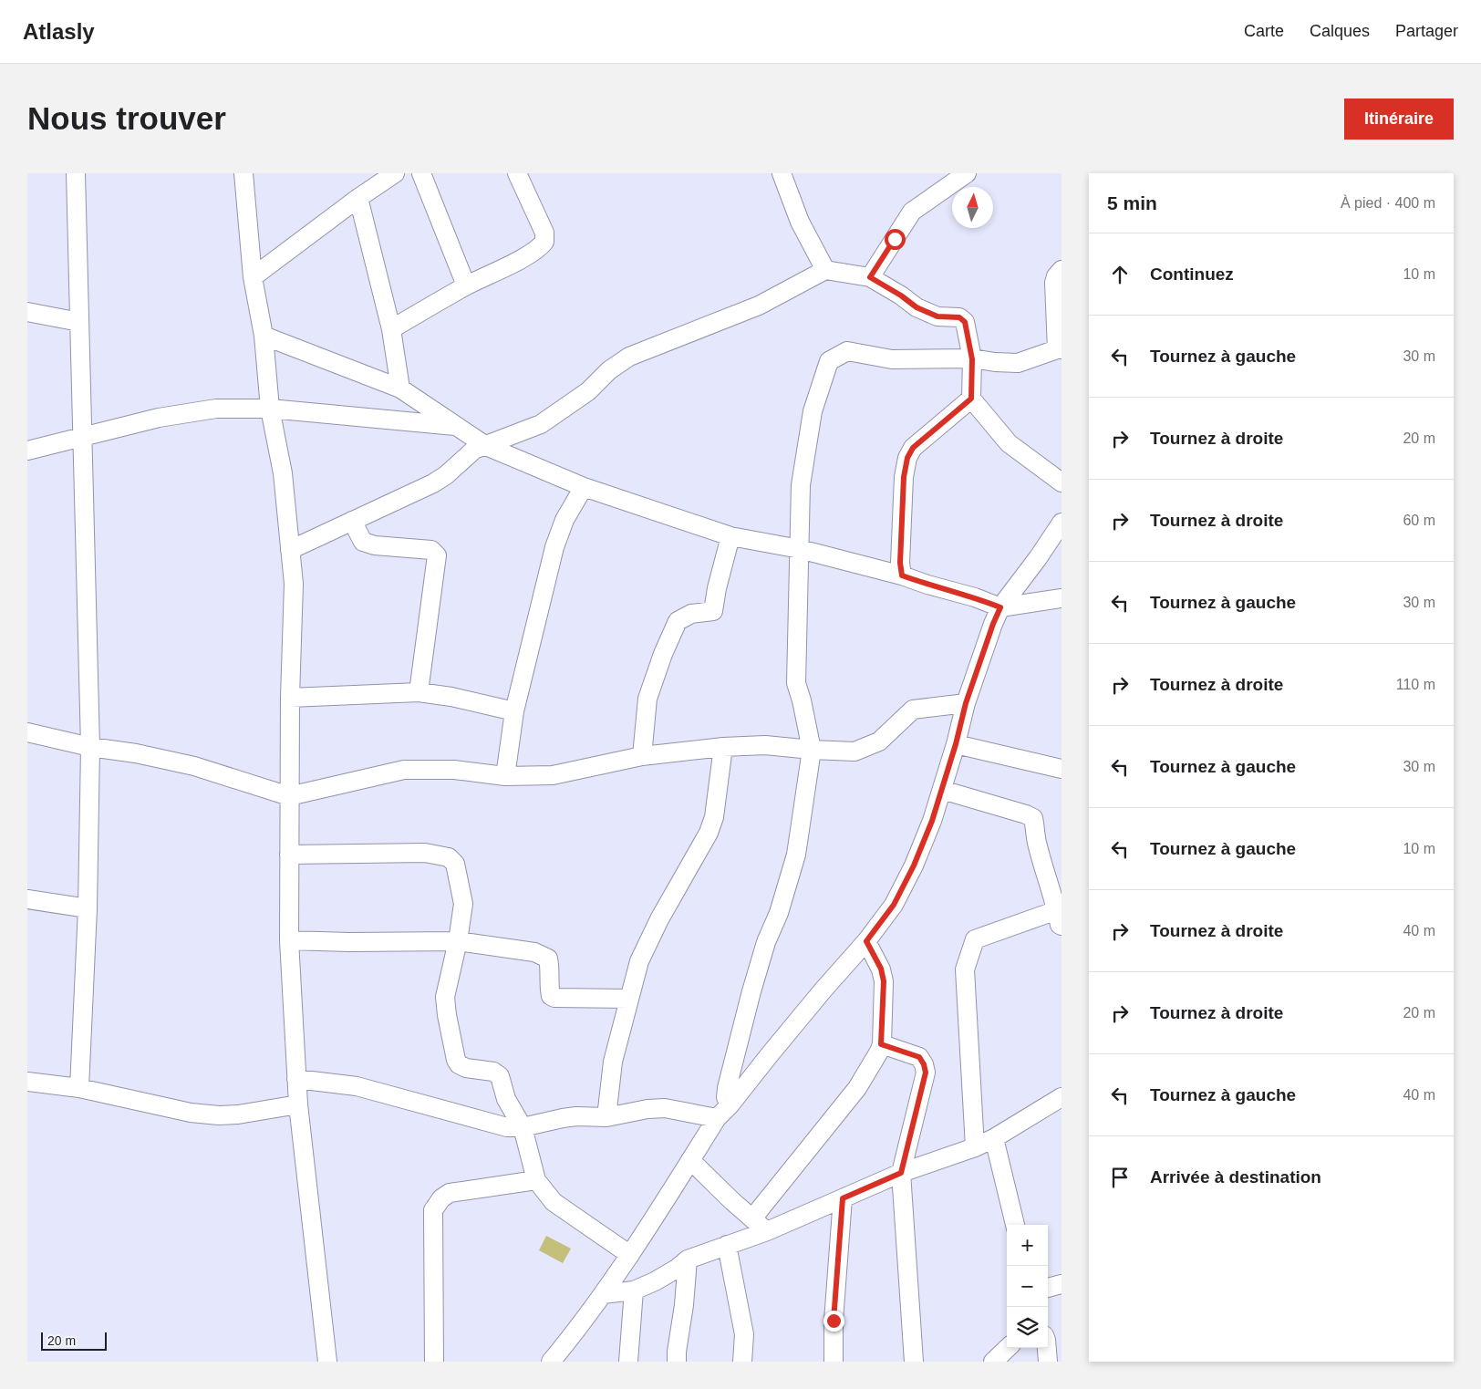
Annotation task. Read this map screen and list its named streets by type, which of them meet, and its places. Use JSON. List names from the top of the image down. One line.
{"scale_bar":"20 m","north":"top","page":{"header":"Atlasly","nav":["Carte","Calques","Partager"],"buttons":"Itinéraire","title":"Nous trouver","heading":["5 min","À pied · 400 m"],"list":[["Continuez","10 m"],["Tournez à gauche","30 m"],["Tournez à droite","20 m"],["Tournez à droite","60 m"],["Tournez à gauche","30 m"],["Tournez à droite","110 m"],["Tournez à gauche","30 m"],["Tournez à gauche","10 m"],["Tournez à droite","40 m"],["Tournez à droite","20 m"],["Tournez à gauche","40 m"],"Arrivée à destination"],"map_buttons":["+","−"],"scale":"20 m"}}
